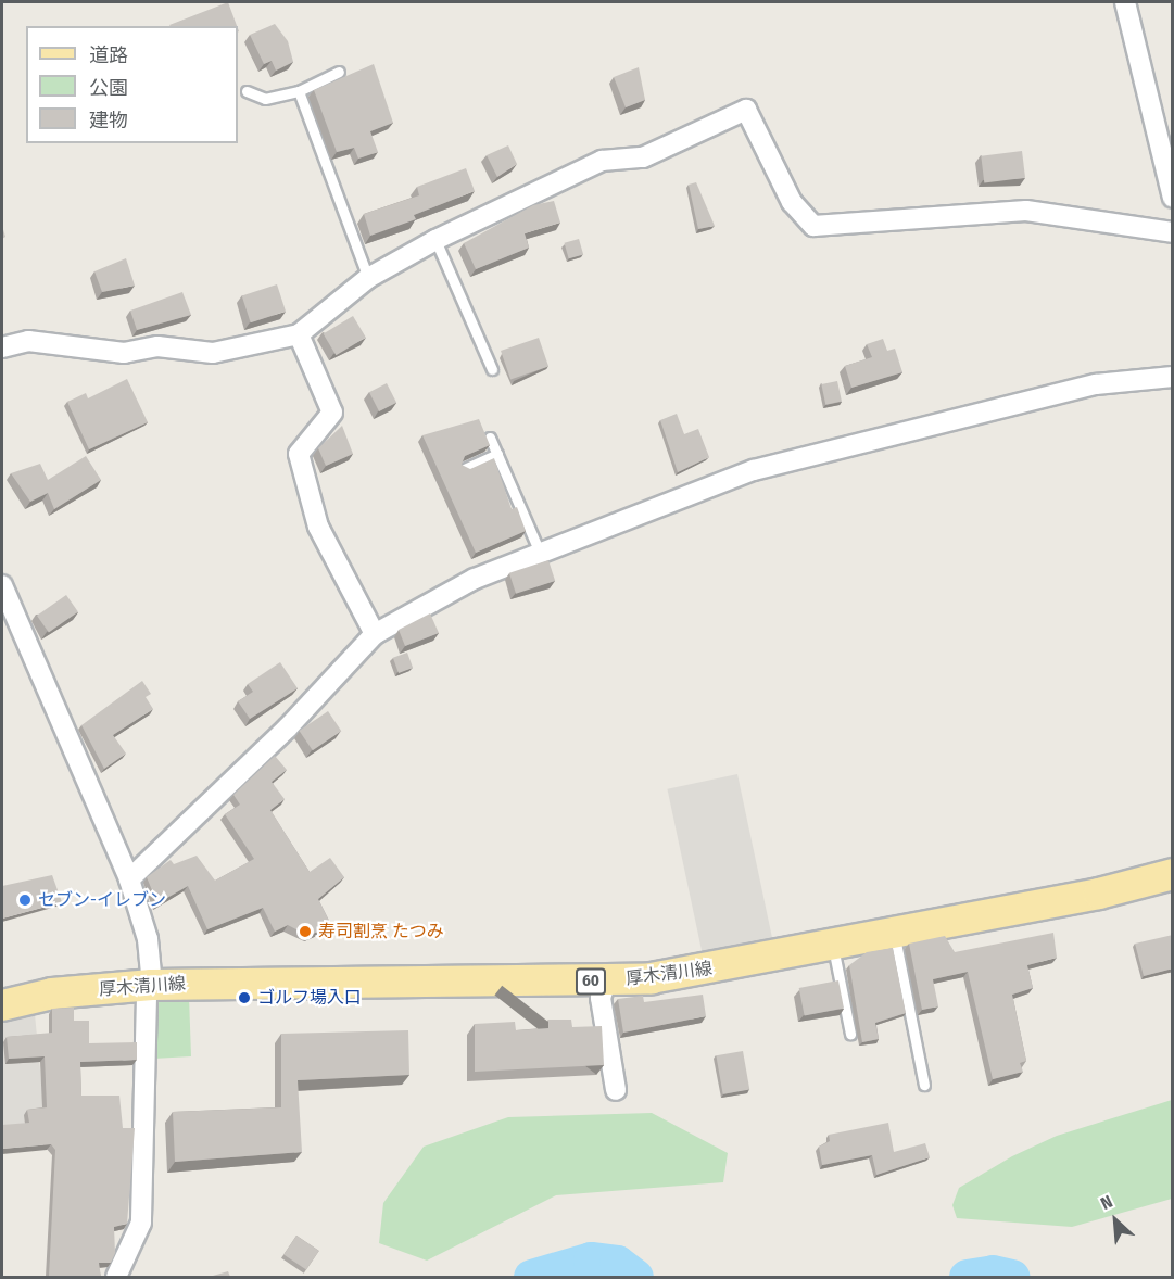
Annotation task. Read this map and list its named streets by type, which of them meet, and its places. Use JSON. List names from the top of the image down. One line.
{"streets":{"main road":["厚木清川線","60"]},"places":["セブン-イレブン","寿司割烹 たつみ","ゴルフ場入口"],"legend":["道路","公園","建物"],"north":"top left"}
